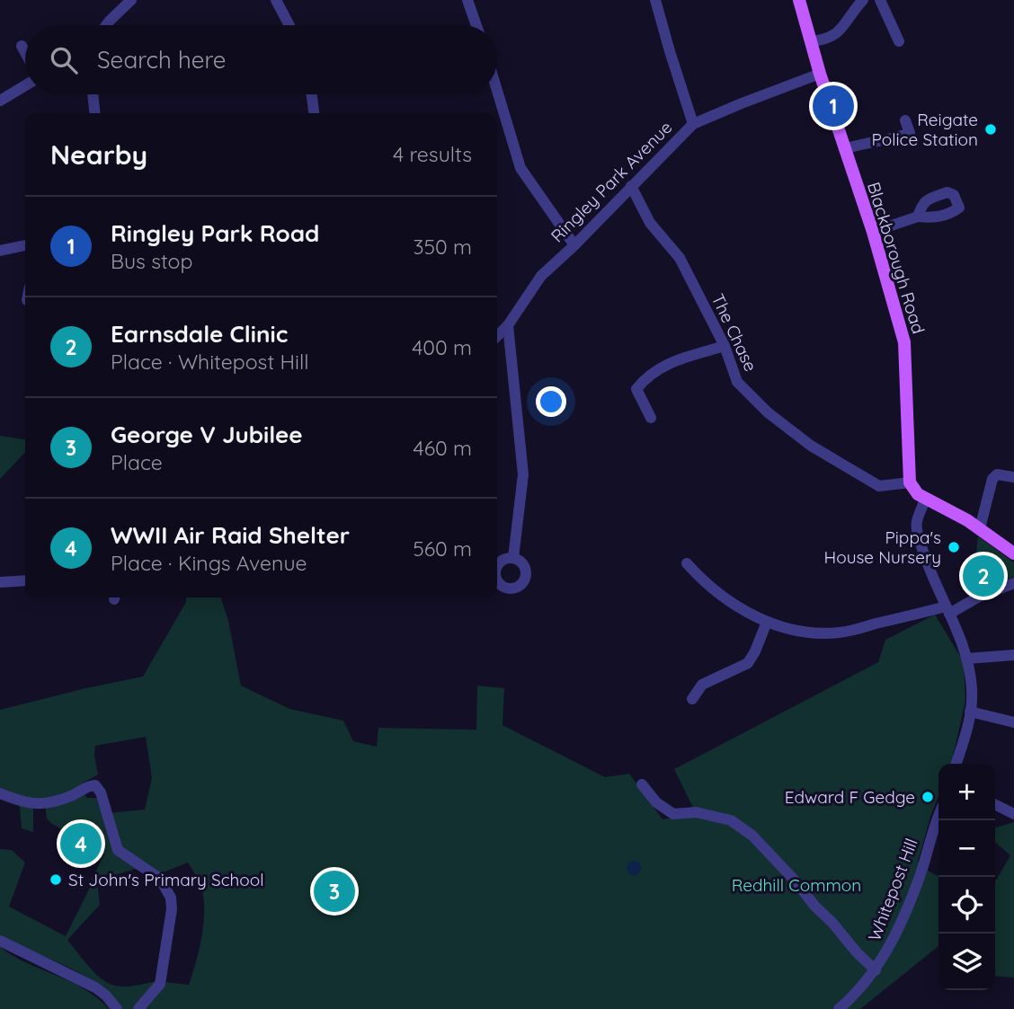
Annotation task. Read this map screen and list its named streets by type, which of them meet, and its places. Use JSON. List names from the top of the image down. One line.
{"streets":{"main road":["Blackborough Road"],"street":["Ringley Park Avenue","The Chase","Whitepost Hill"]},"crossings":[["Ringley Park Avenue","Blackborough Road"],["Ringley Park Avenue","The Chase"],["Blackborough Road","The Chase"]],"parks":["Redhill Common"],"places":["Reigate Police Station","Pippa's House Nursery","Edward F Gedge","St John's Primary School"],"page":{"search":"Search here","pins":["1","2","4","3"],"heading":["Nearby","4 results"],"list":[{"mark":"1","name":"Ringley Park Road","note":"Bus stop","value":"350 m"},{"mark":"2","name":"Earnsdale Clinic","note":"Place · Whitepost Hill","value":"400 m"},{"mark":"3","name":"George V Jubilee","note":"Place","value":"460 m"},{"mark":"4","name":"WWII Air Raid Shelter","note":"Place · Kings Avenue","value":"560 m"}],"map_buttons":["+","−"]}}
